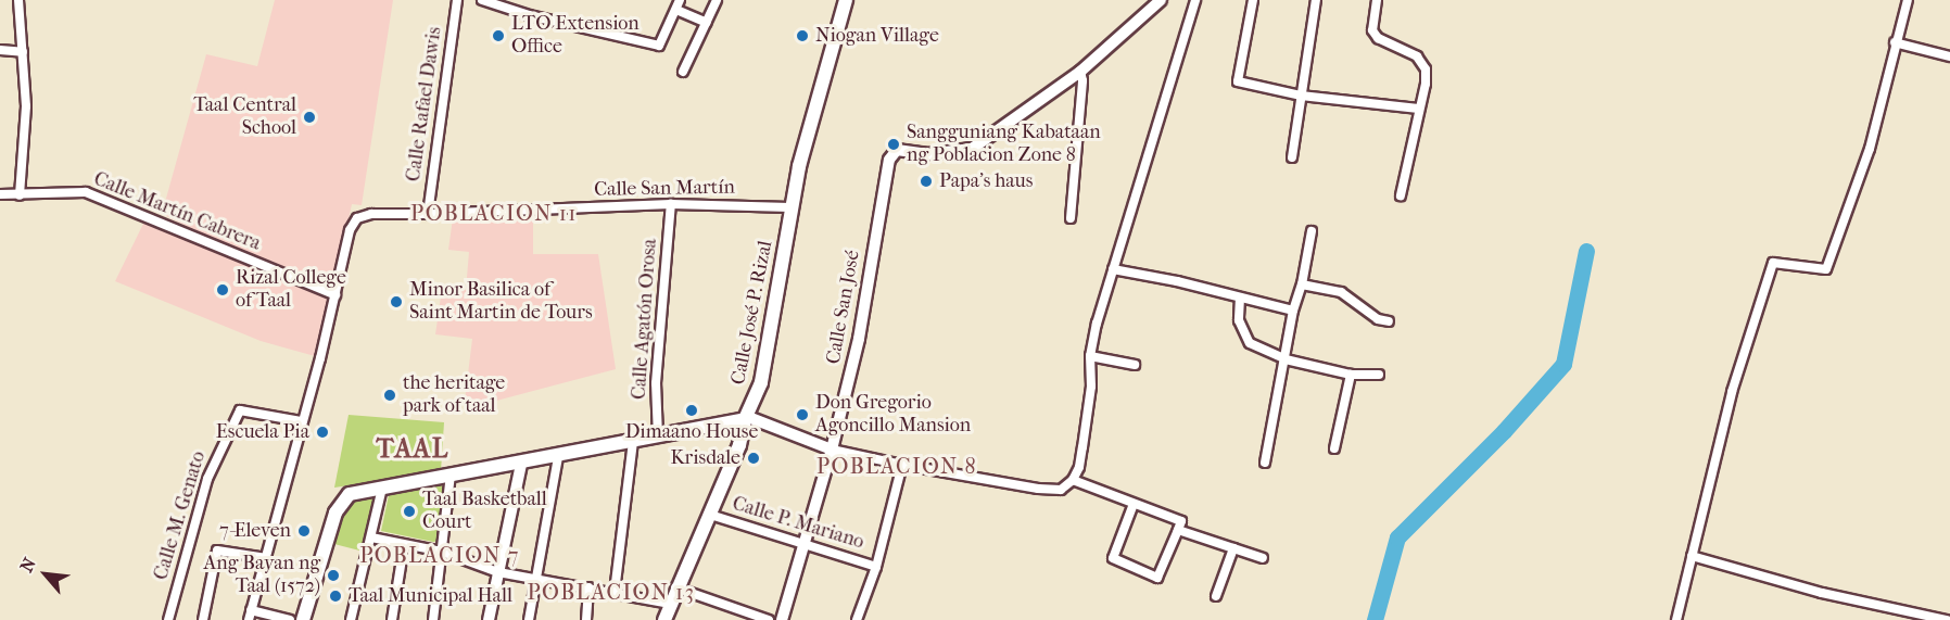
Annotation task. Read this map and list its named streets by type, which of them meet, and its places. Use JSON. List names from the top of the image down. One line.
{"streets":{"main road":["Calle José P. Rizal"],"street":["Calle Rafael Dawis","Calle San Martín","Calle Martín Cabrera","Calle San José","Calle Agatón Orosa","Calle M. Genato","Calle P. Mariano"]},"crossings":[["Calle Rafael Dawis","Calle San Martín"],["Calle San Martín","Calle Martín Cabrera"],["Calle San Martín","Calle José P. Rizal"],["Calle San Martín","Calle Agatón Orosa"],["Calle San José","Calle P. Mariano"],["Calle José P. Rizal","Calle P. Mariano"]],"districts":["POBLACION 11","TAAL","POBLACION 8","POBLACION 7","POBLACION 13"],"places":["LTO Extension Office","Niogan Village","Taal Central School","Sangguniang Kabataan ng Poblacion Zone 8","Papa's haus","Rizal College of Taal","Minor Basilica of Saint Martin de Tours","the heritage park of taal","Dimaano House","Don Gregorio Agoncillo Mansion","Escuela Pia","Krisdale","Taal Basketball Court","7-Eleven","Ang Bayan ng Taal (1572)","Taal Municipal Hall"],"north":"top left"}
